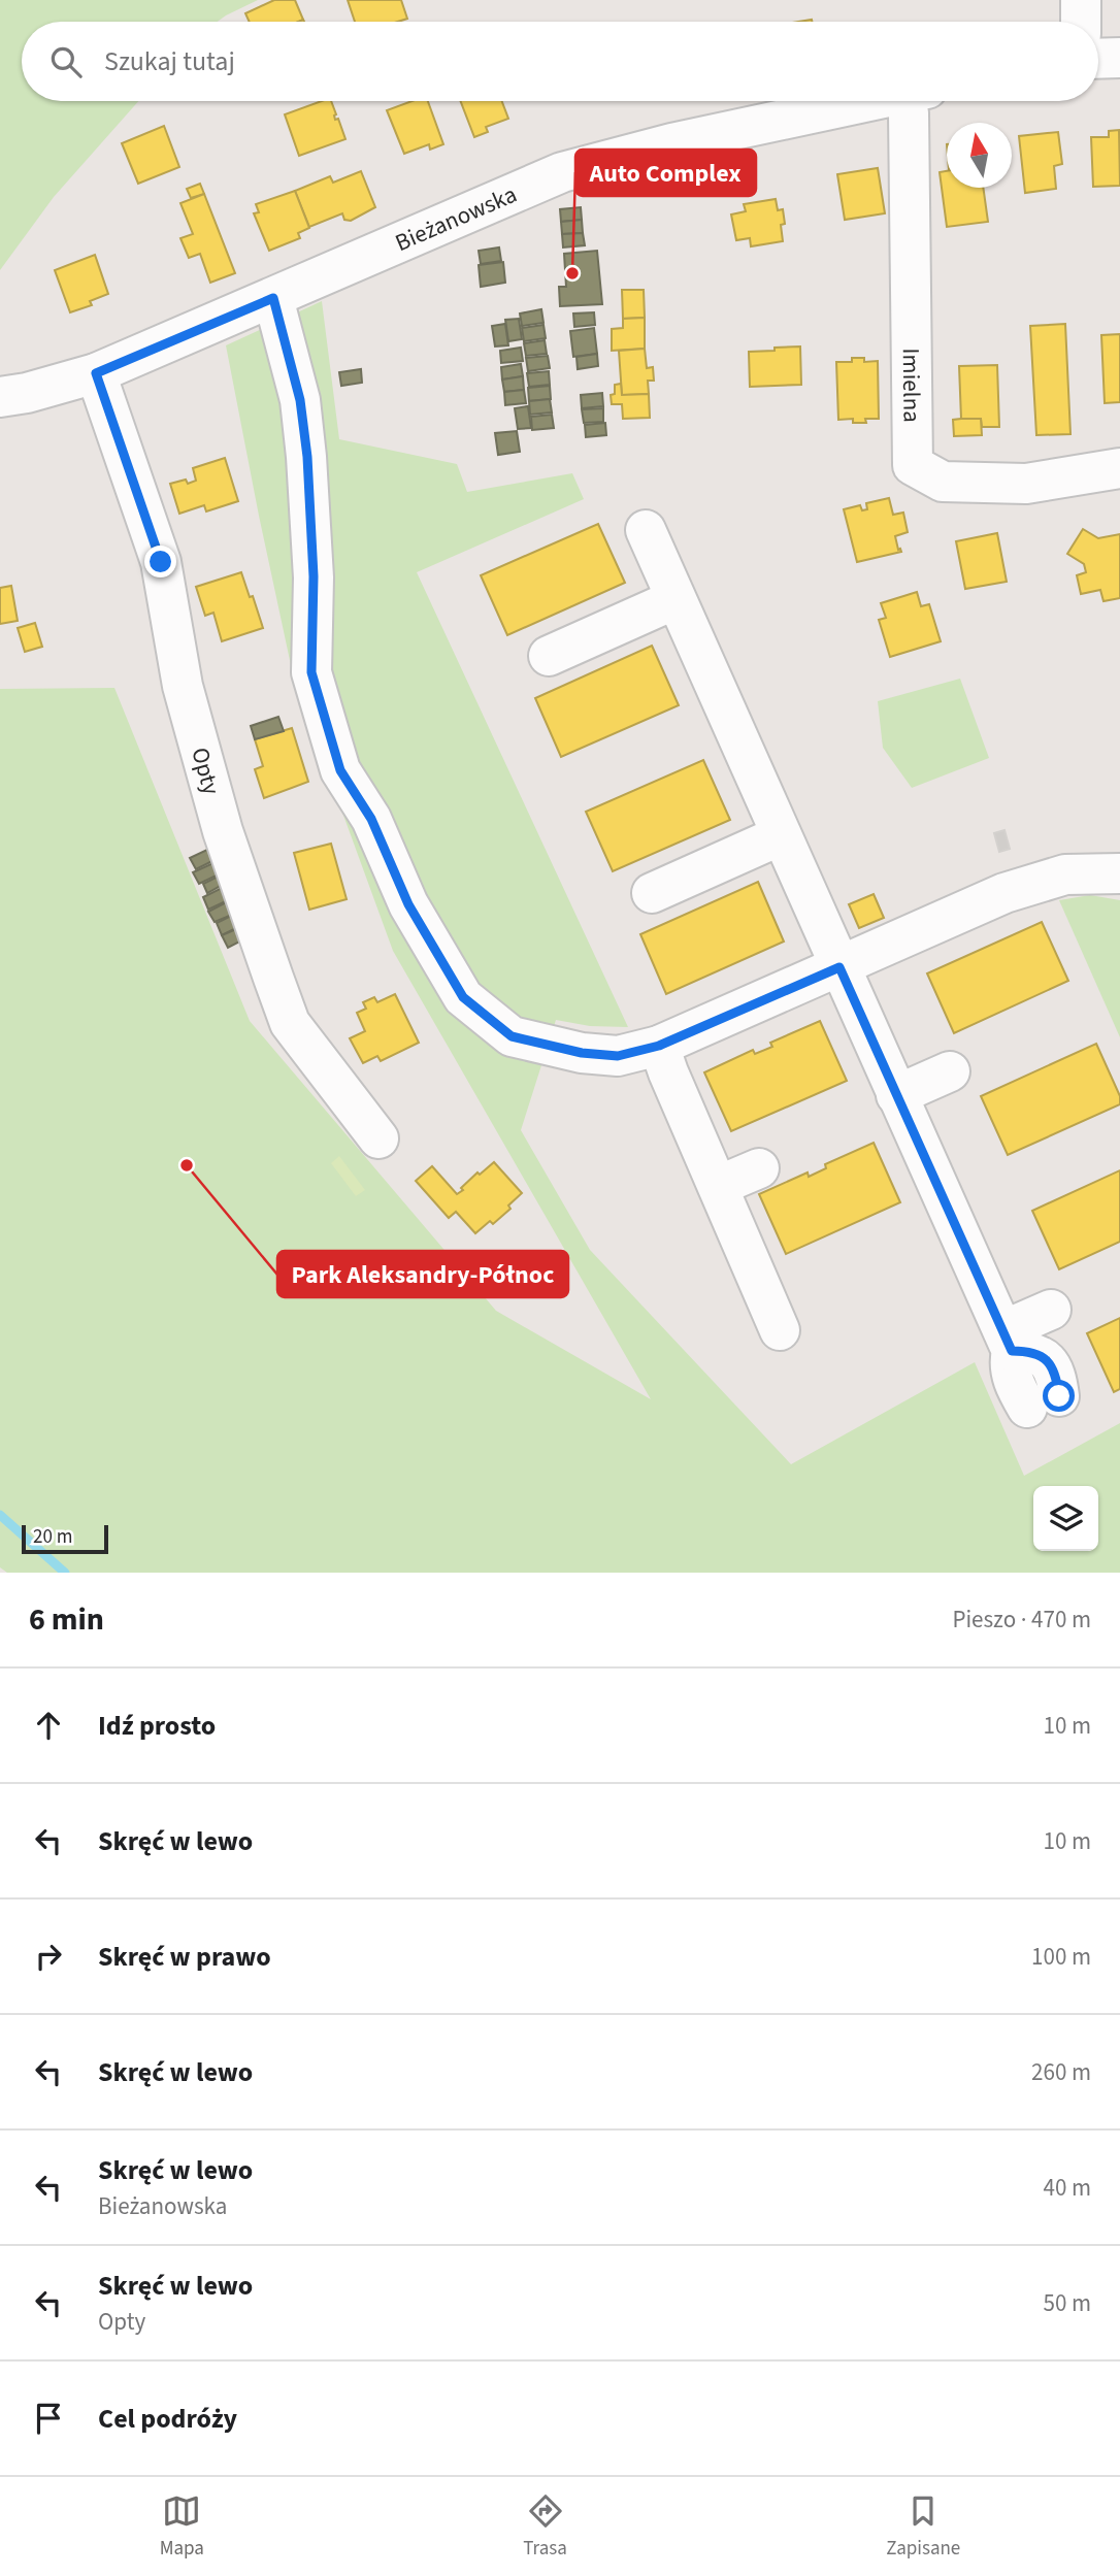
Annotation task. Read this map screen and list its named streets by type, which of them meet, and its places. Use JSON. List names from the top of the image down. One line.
{"streets":{"street":["Bieżanowska","Imielna","Opty"]},"crossings":[["Bieżanowska","Opty"]],"places":["Auto Complex","Park Aleksandry-Północ"],"scale_bar":"20 m","north":"top","page":{"search":"Szukaj tutaj","scale":"20 m","heading":["6 min","Pieszo · 470 m"],"list":[["Idź prosto","10 m"],["Skręć w lewo","10 m"],["Skręć w prawo","100 m"],["Skręć w lewo","260 m"],["Skręć w lewo","Bieżanowska","40 m"],["Skręć w lewo","Opty","50 m"],"Cel podróży"],"nav":["Mapa","Trasa","Zapisane"]}}
